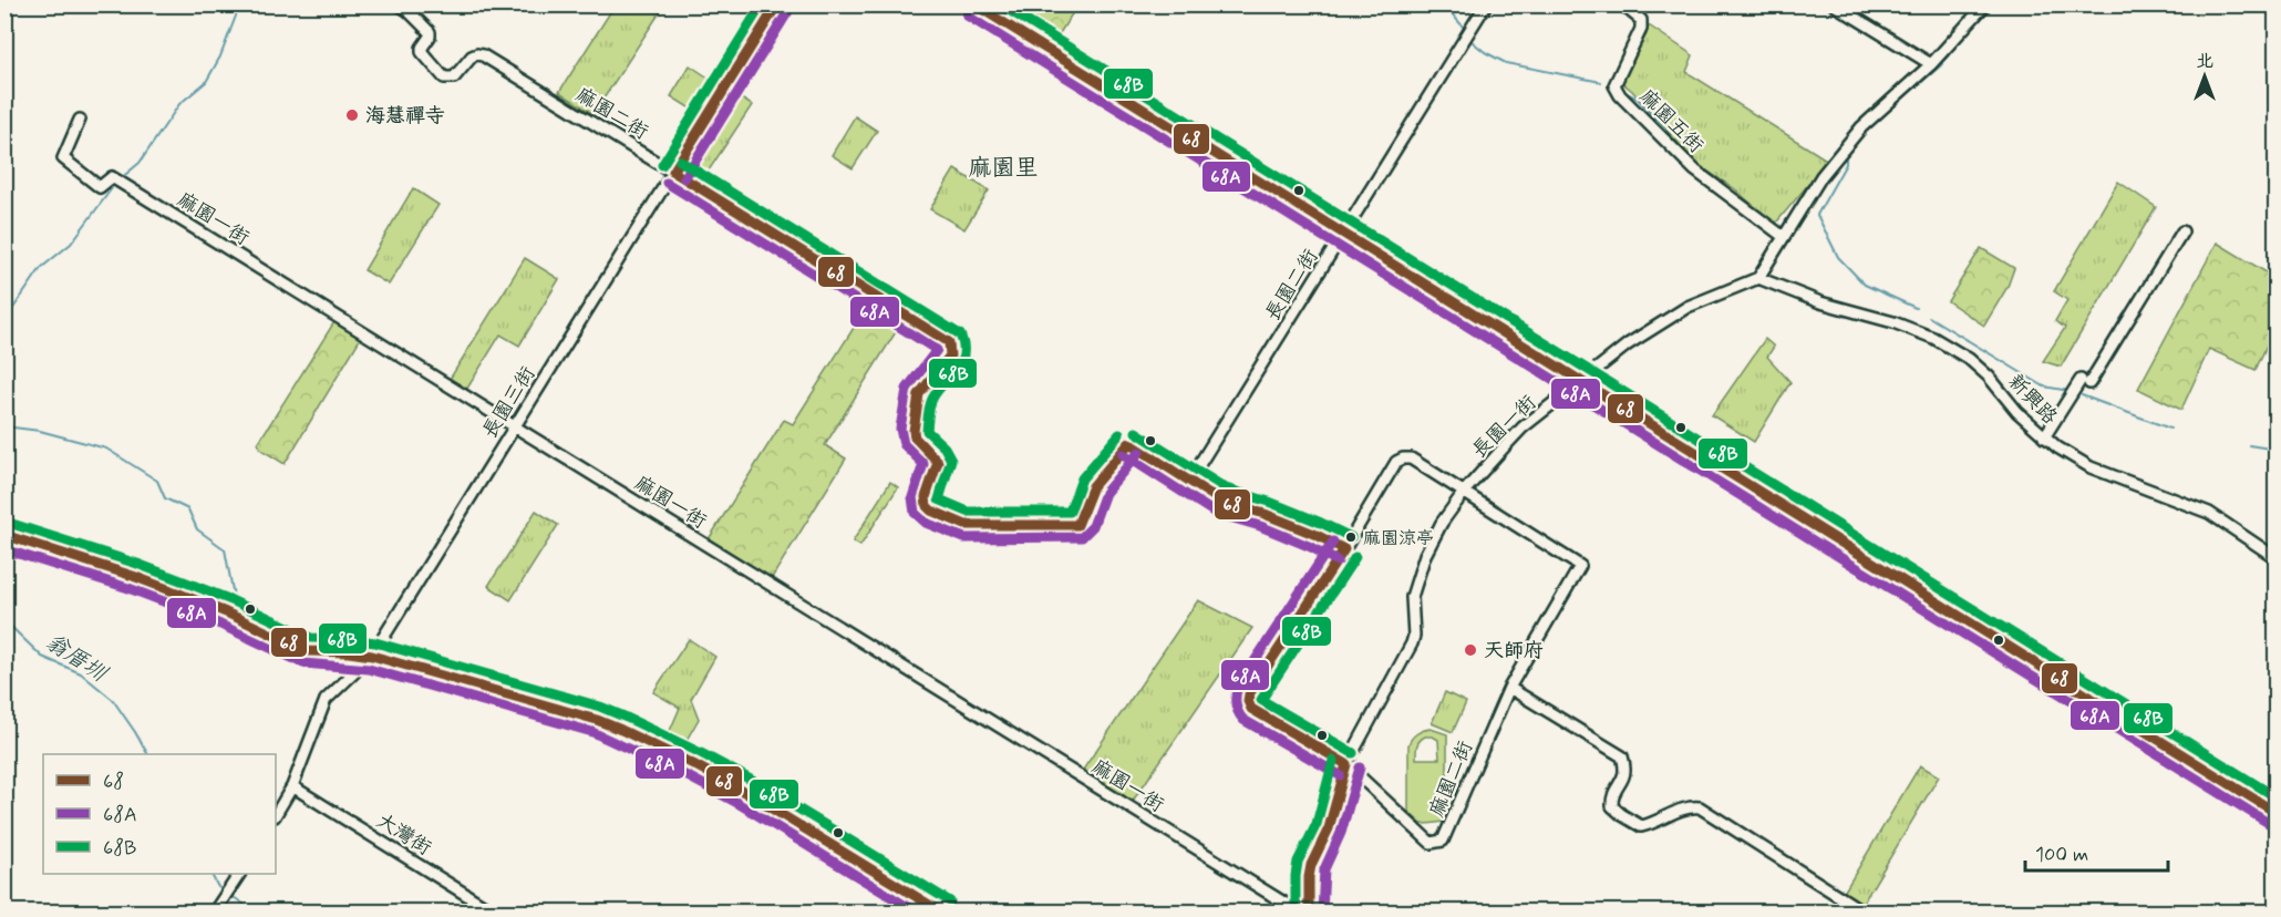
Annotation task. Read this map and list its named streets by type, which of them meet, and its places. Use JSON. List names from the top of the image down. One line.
{"streets":{"street":["麻園二街","麻園五街","麻園一街","長園二街","新興路","長園三街","長園一街","大灣街"]},"crossings":[["麻園二街","長園二街"],["麻園二街","長園三街"],["麻園二街","長園一街"],["麻園一街","長園三街"],["新興路","長園一街"],["長園三街","大灣街"]],"districts":["麻園里"],"water":["翁厝圳"],"places":["海慧禪寺","麻園涼亭","天師府"],"lines":["transit line 68","transit line 68B","transit line 68A"],"legend":["68","68A","68B"],"scale_bar":"100 m","north":"top"}
